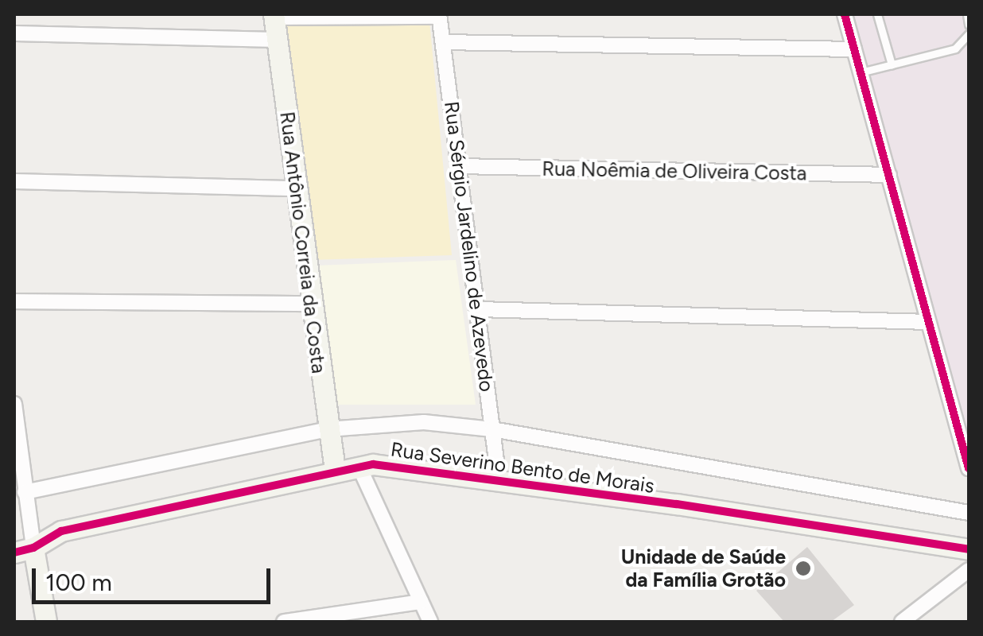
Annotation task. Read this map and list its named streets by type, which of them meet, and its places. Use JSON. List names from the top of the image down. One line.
{"streets":{"street":["Rua Noêmia de Oliveira Costa","Rua Antônio Correia da Costa","Rua Sérgio Jardelino de Azevedo","Rua Severino Bento de Morais"]},"crossings":[["Rua Noêmia de Oliveira Costa","Rua Sérgio Jardelino de Azevedo"],["Rua Antônio Correia da Costa","Rua Severino Bento de Morais"],["Rua Sérgio Jardelino de Azevedo","Rua Severino Bento de Morais"]],"places":["Unidade de Saúde da Família Grotão"],"scale_bar":"100 m"}
